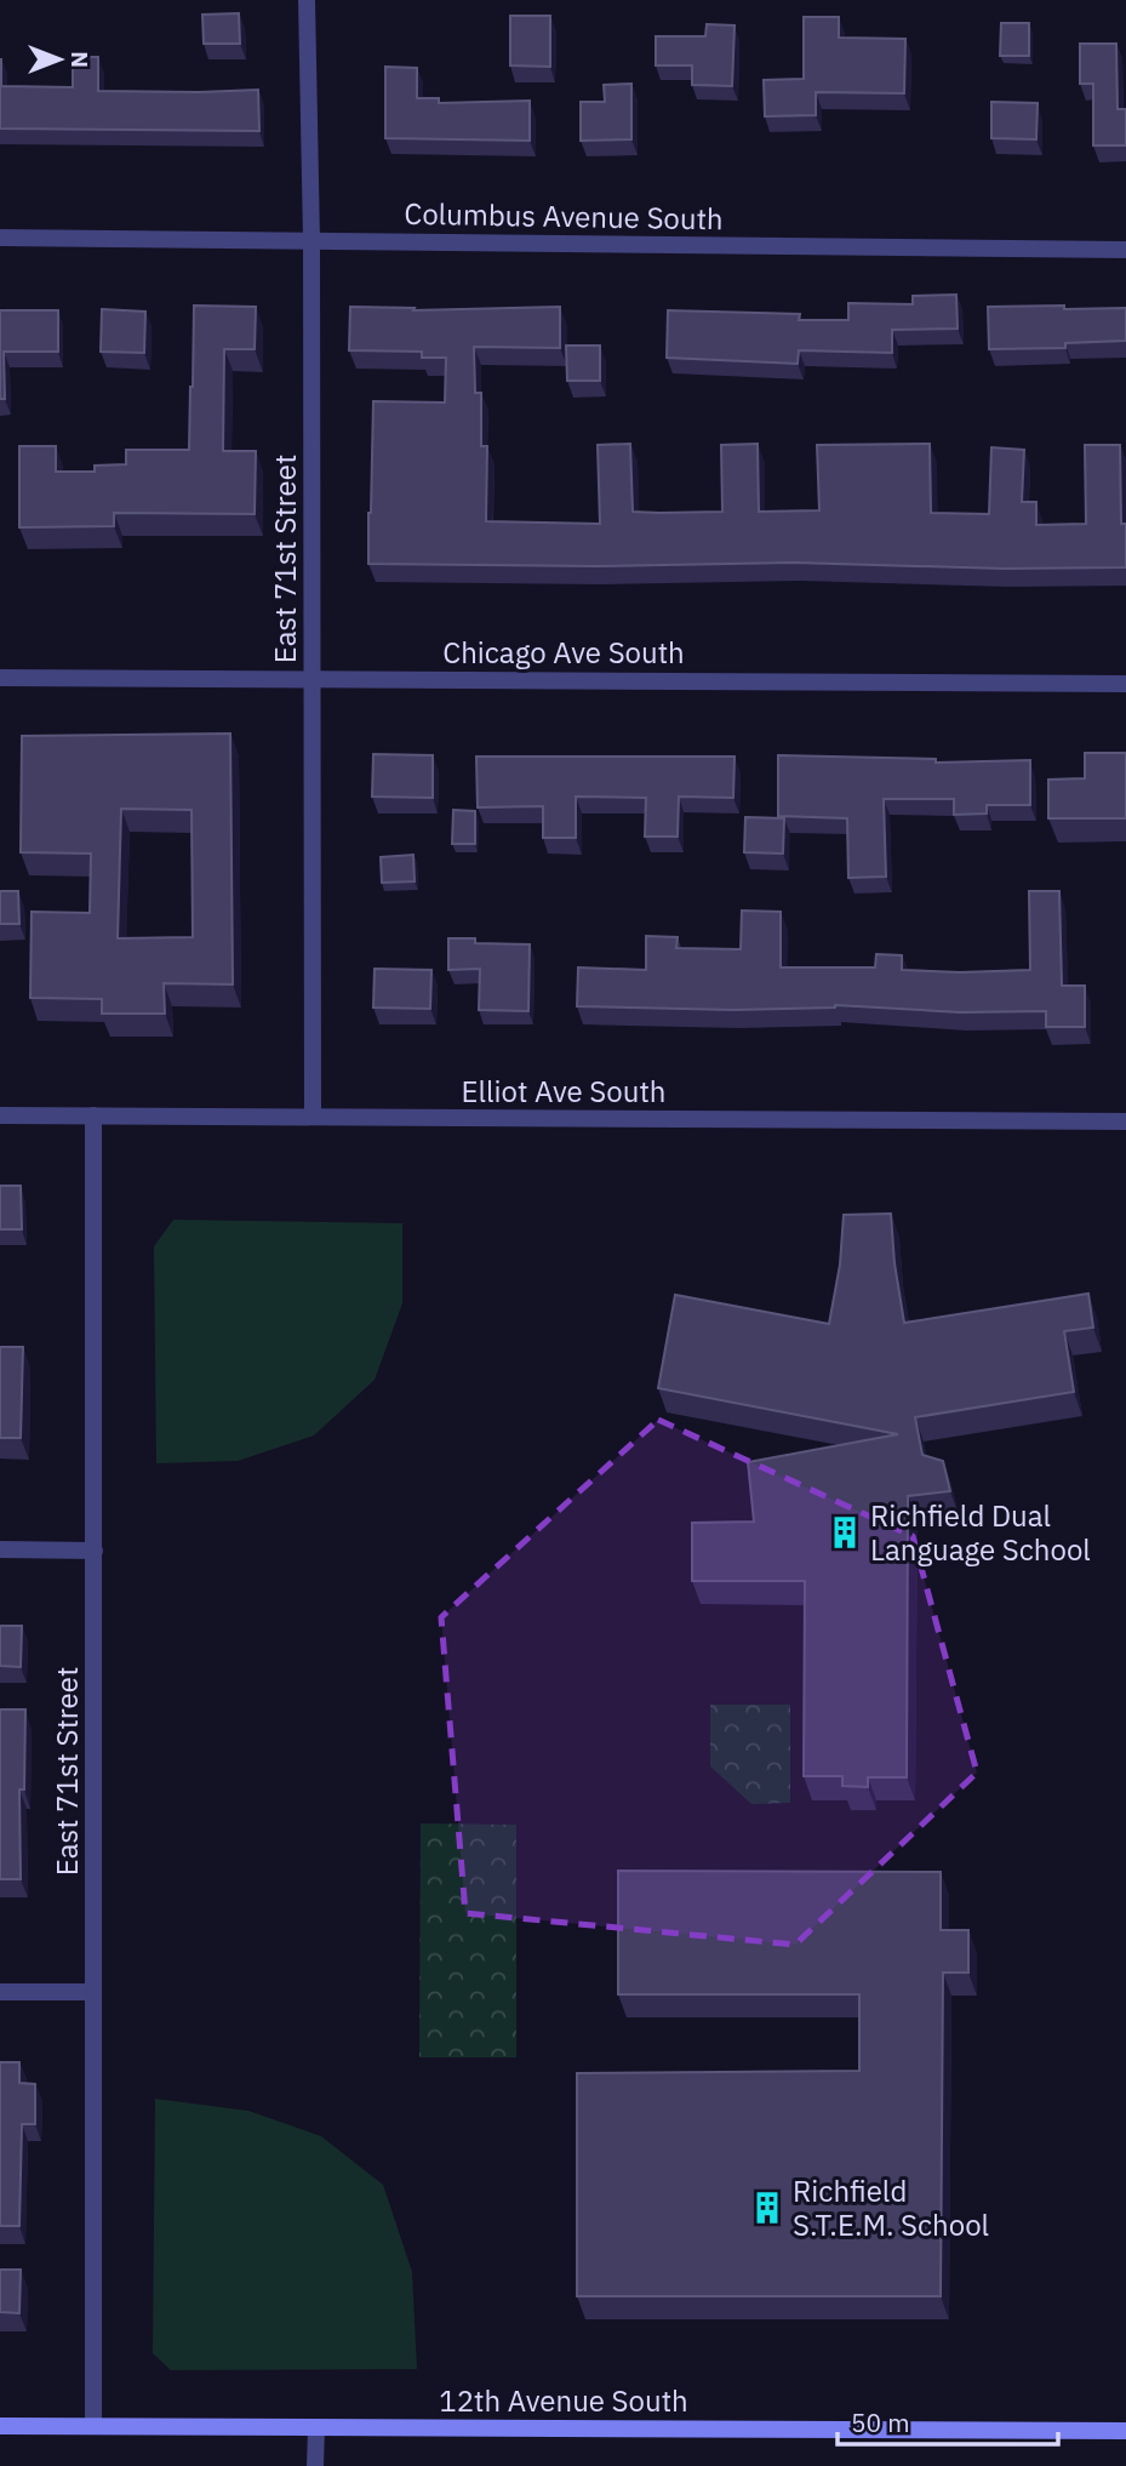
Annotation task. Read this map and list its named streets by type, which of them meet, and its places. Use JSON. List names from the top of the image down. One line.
{"streets":{"street":["Columbus Avenue South","East 71st Street","Chicago Ave South","Elliot Ave South","12th Avenue South"]},"crossings":[["Columbus Avenue South","East 71st Street"],["East 71st Street","Chicago Ave South"],["East 71st Street","Elliot Ave South"],["East 71st Street","12th Avenue South"]],"places":{"building":["Richfield Dual Language School","Richfield S.T.E.M. School"]},"scale_bar":"50 m","north":"right"}
